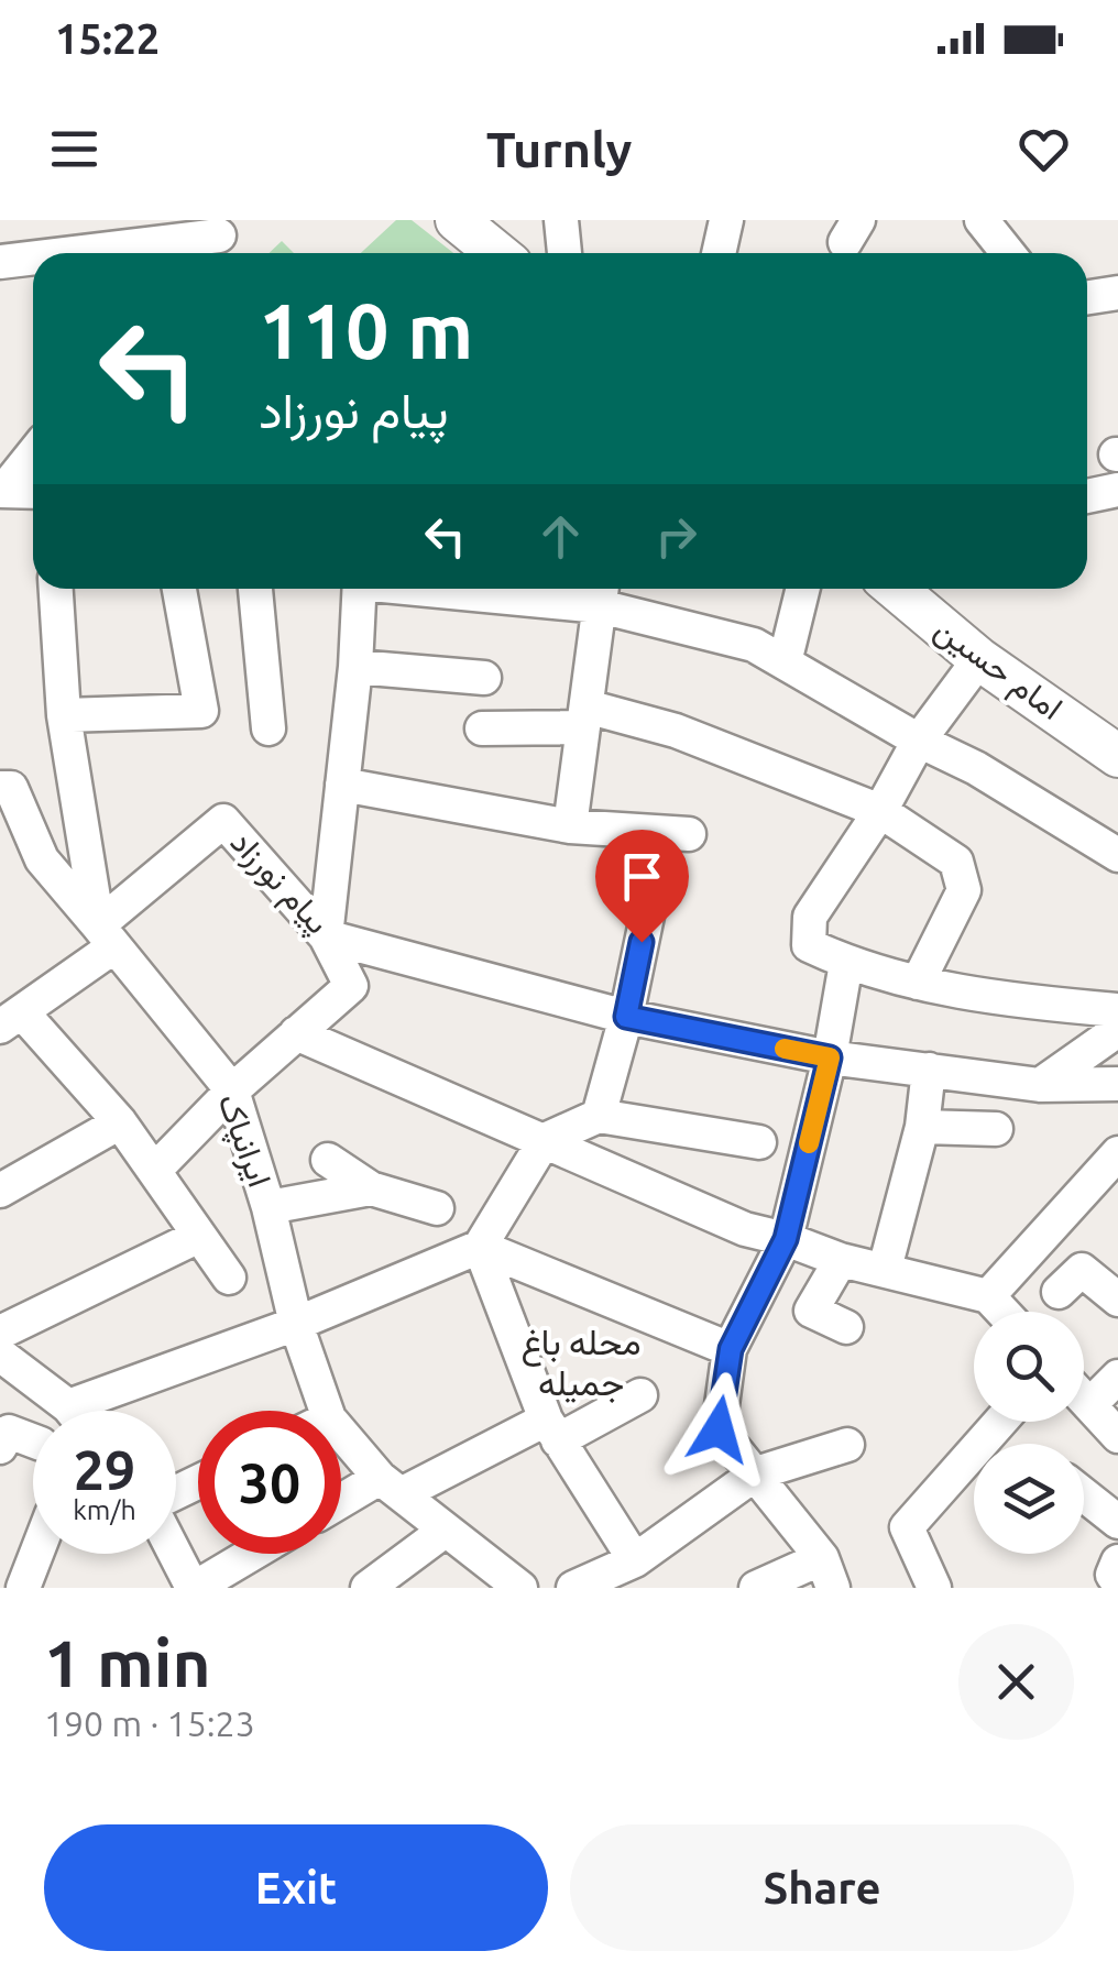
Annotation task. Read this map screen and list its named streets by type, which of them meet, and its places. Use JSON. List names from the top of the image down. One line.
{"streets":{"main road":["امام حسین"],"street":["پیام نورزاد","ایرانپاک"]},"crossings":[["پیام نورزاد","ایرانپاک"]],"districts":["محله باغ‌ جمیله"],"page":{"status":"15:22","header":"Turnly","turn":["110 m","پیام نورزاد"],"speed":"29 km/h","limit":"30","heading":["1 min","190 m · 15:23"],"buttons":["Exit","Share"]}}
